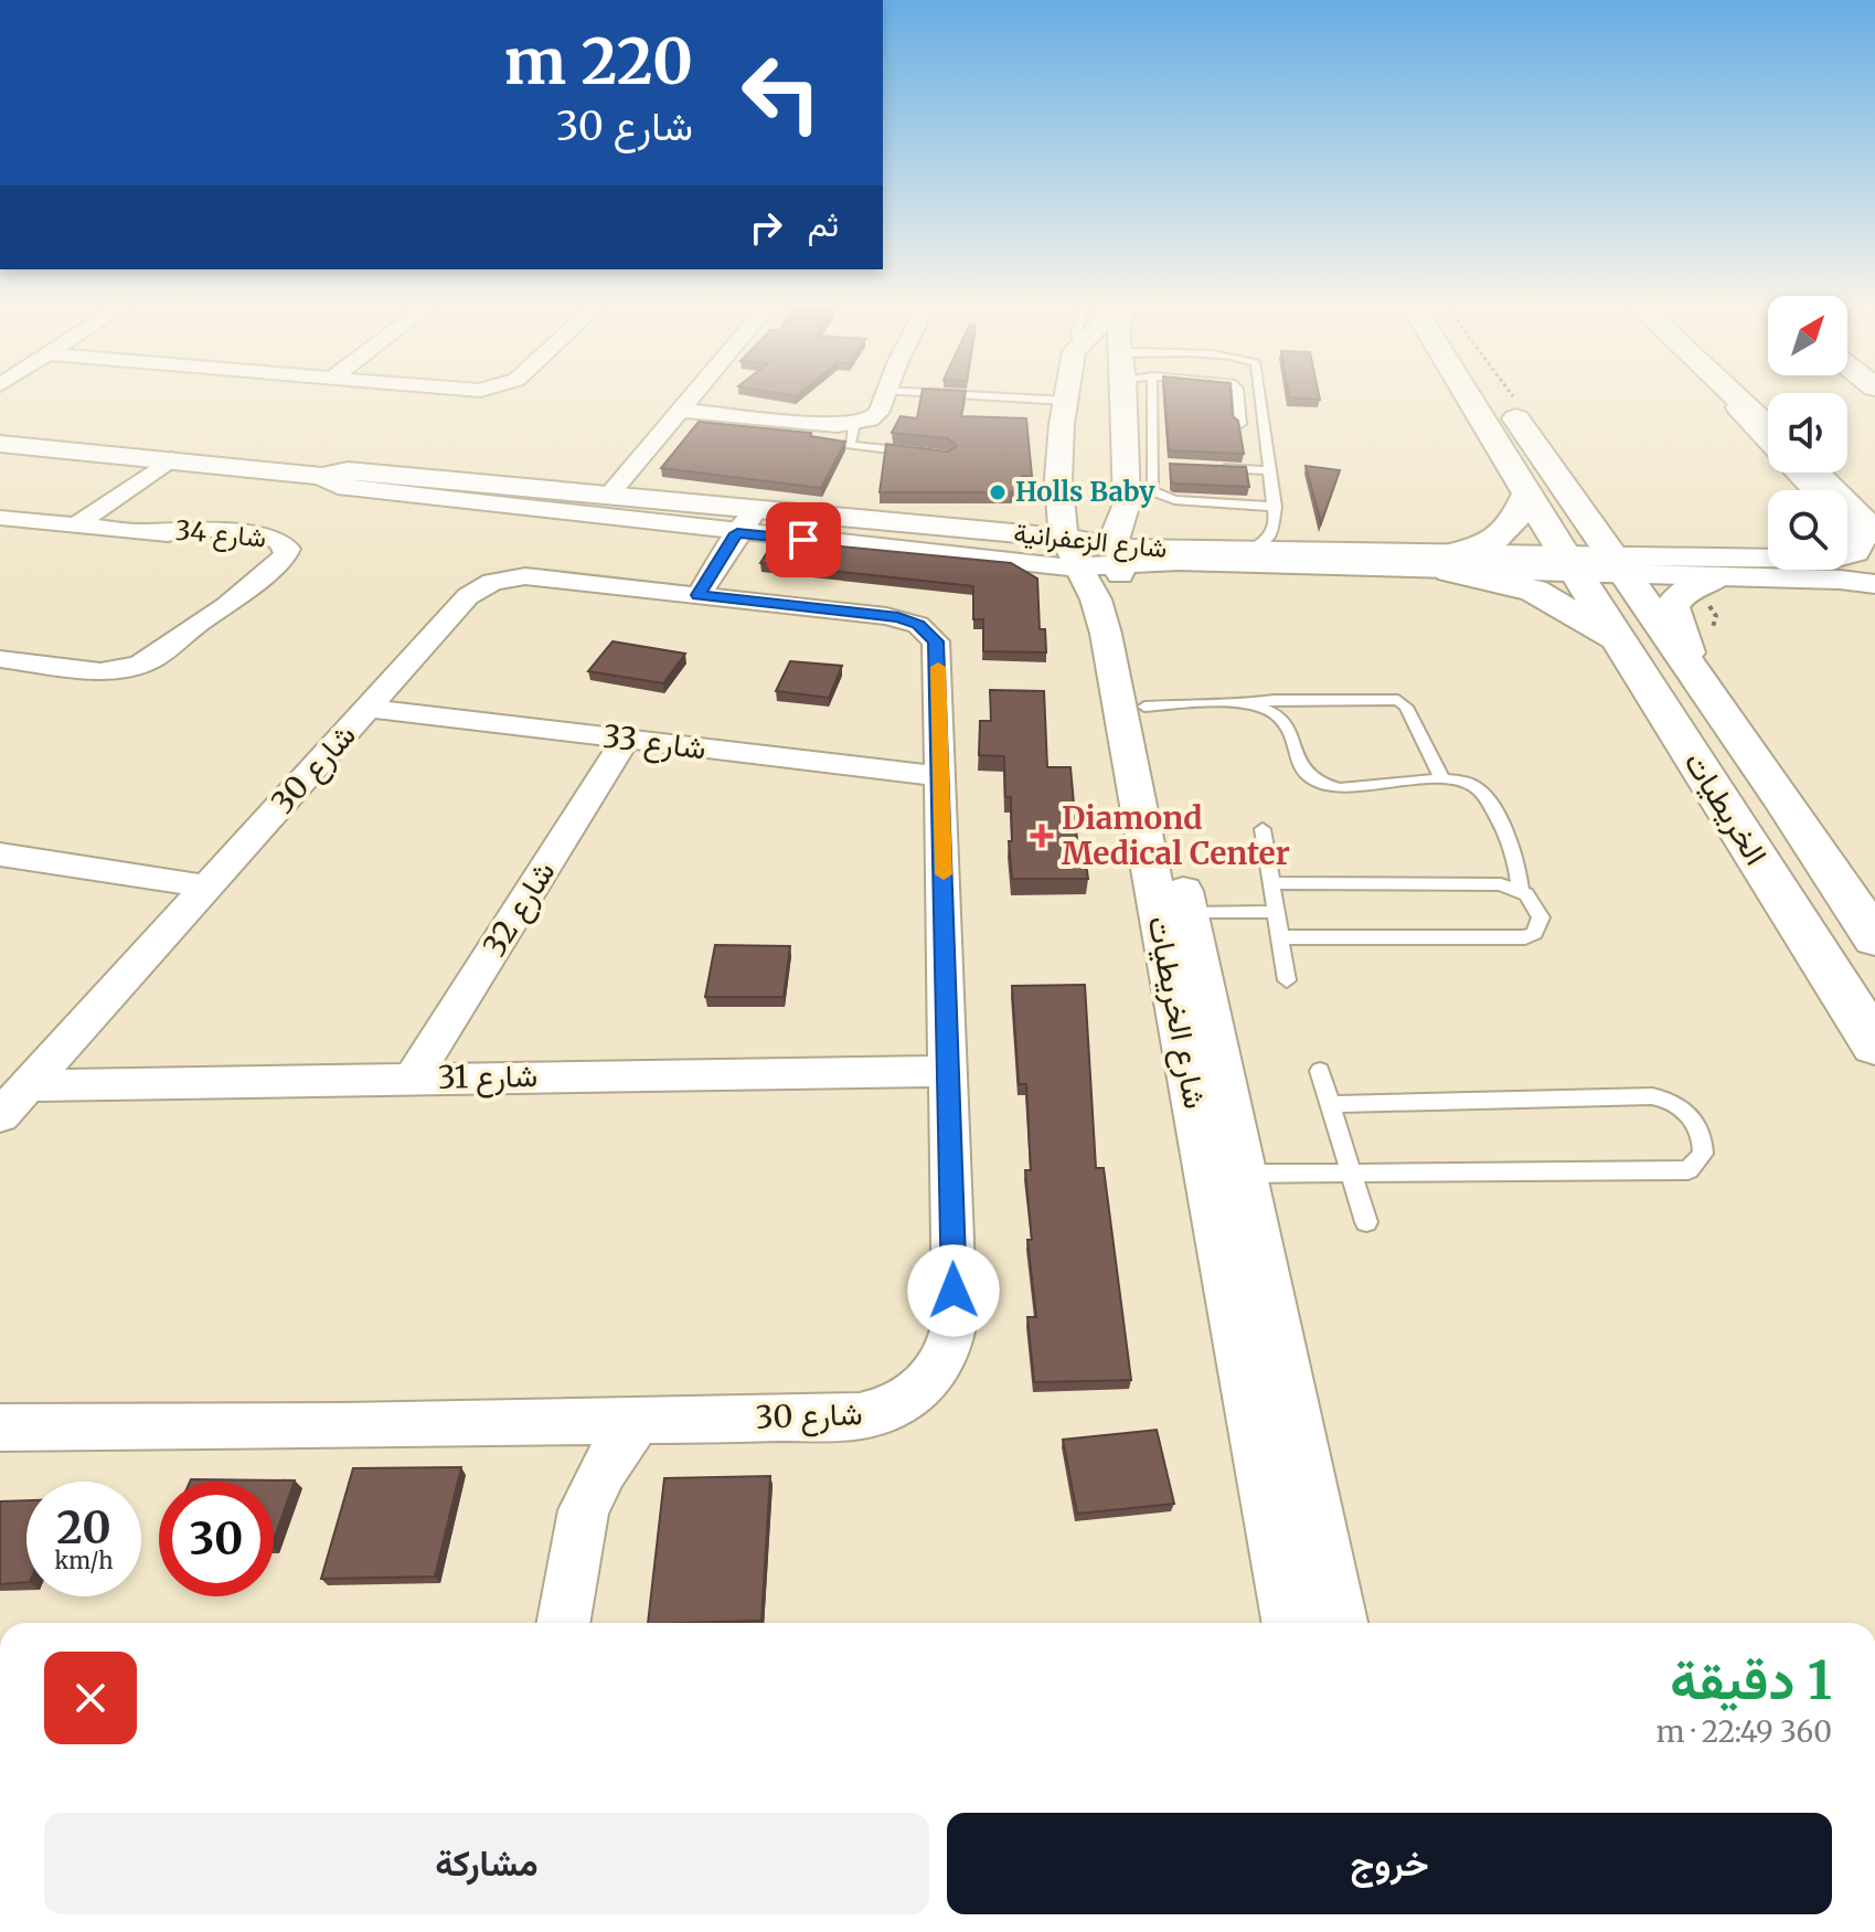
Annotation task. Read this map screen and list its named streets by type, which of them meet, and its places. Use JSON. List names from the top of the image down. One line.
{"streets":{"main road":["الخريطيات"],"street":["شارع 34","شارع الزعفرانية","شارع 33","شارع 30","شارع 32","شارع الخريطيات","شارع 31"]},"crossings":[["شارع الزعفرانية","الخريطيات"],["شارع الزعفرانية","شارع الخريطيات"],["شارع 33","شارع 30"],["شارع 33","شارع 32"],["شارع 30","شارع 31"],["شارع 32","شارع 31"]],"places":{"other":["Holls Baby"],"health":["Diamond Medical Center"]},"north":"top right","page":{"turn":["220 m","شارع 30"],"then":"ثم","speed":"20 km/h","limit":"30","heading":["1 دقيقة","360 m · 22:49"],"buttons":["خروج","مشاركة"]}}
